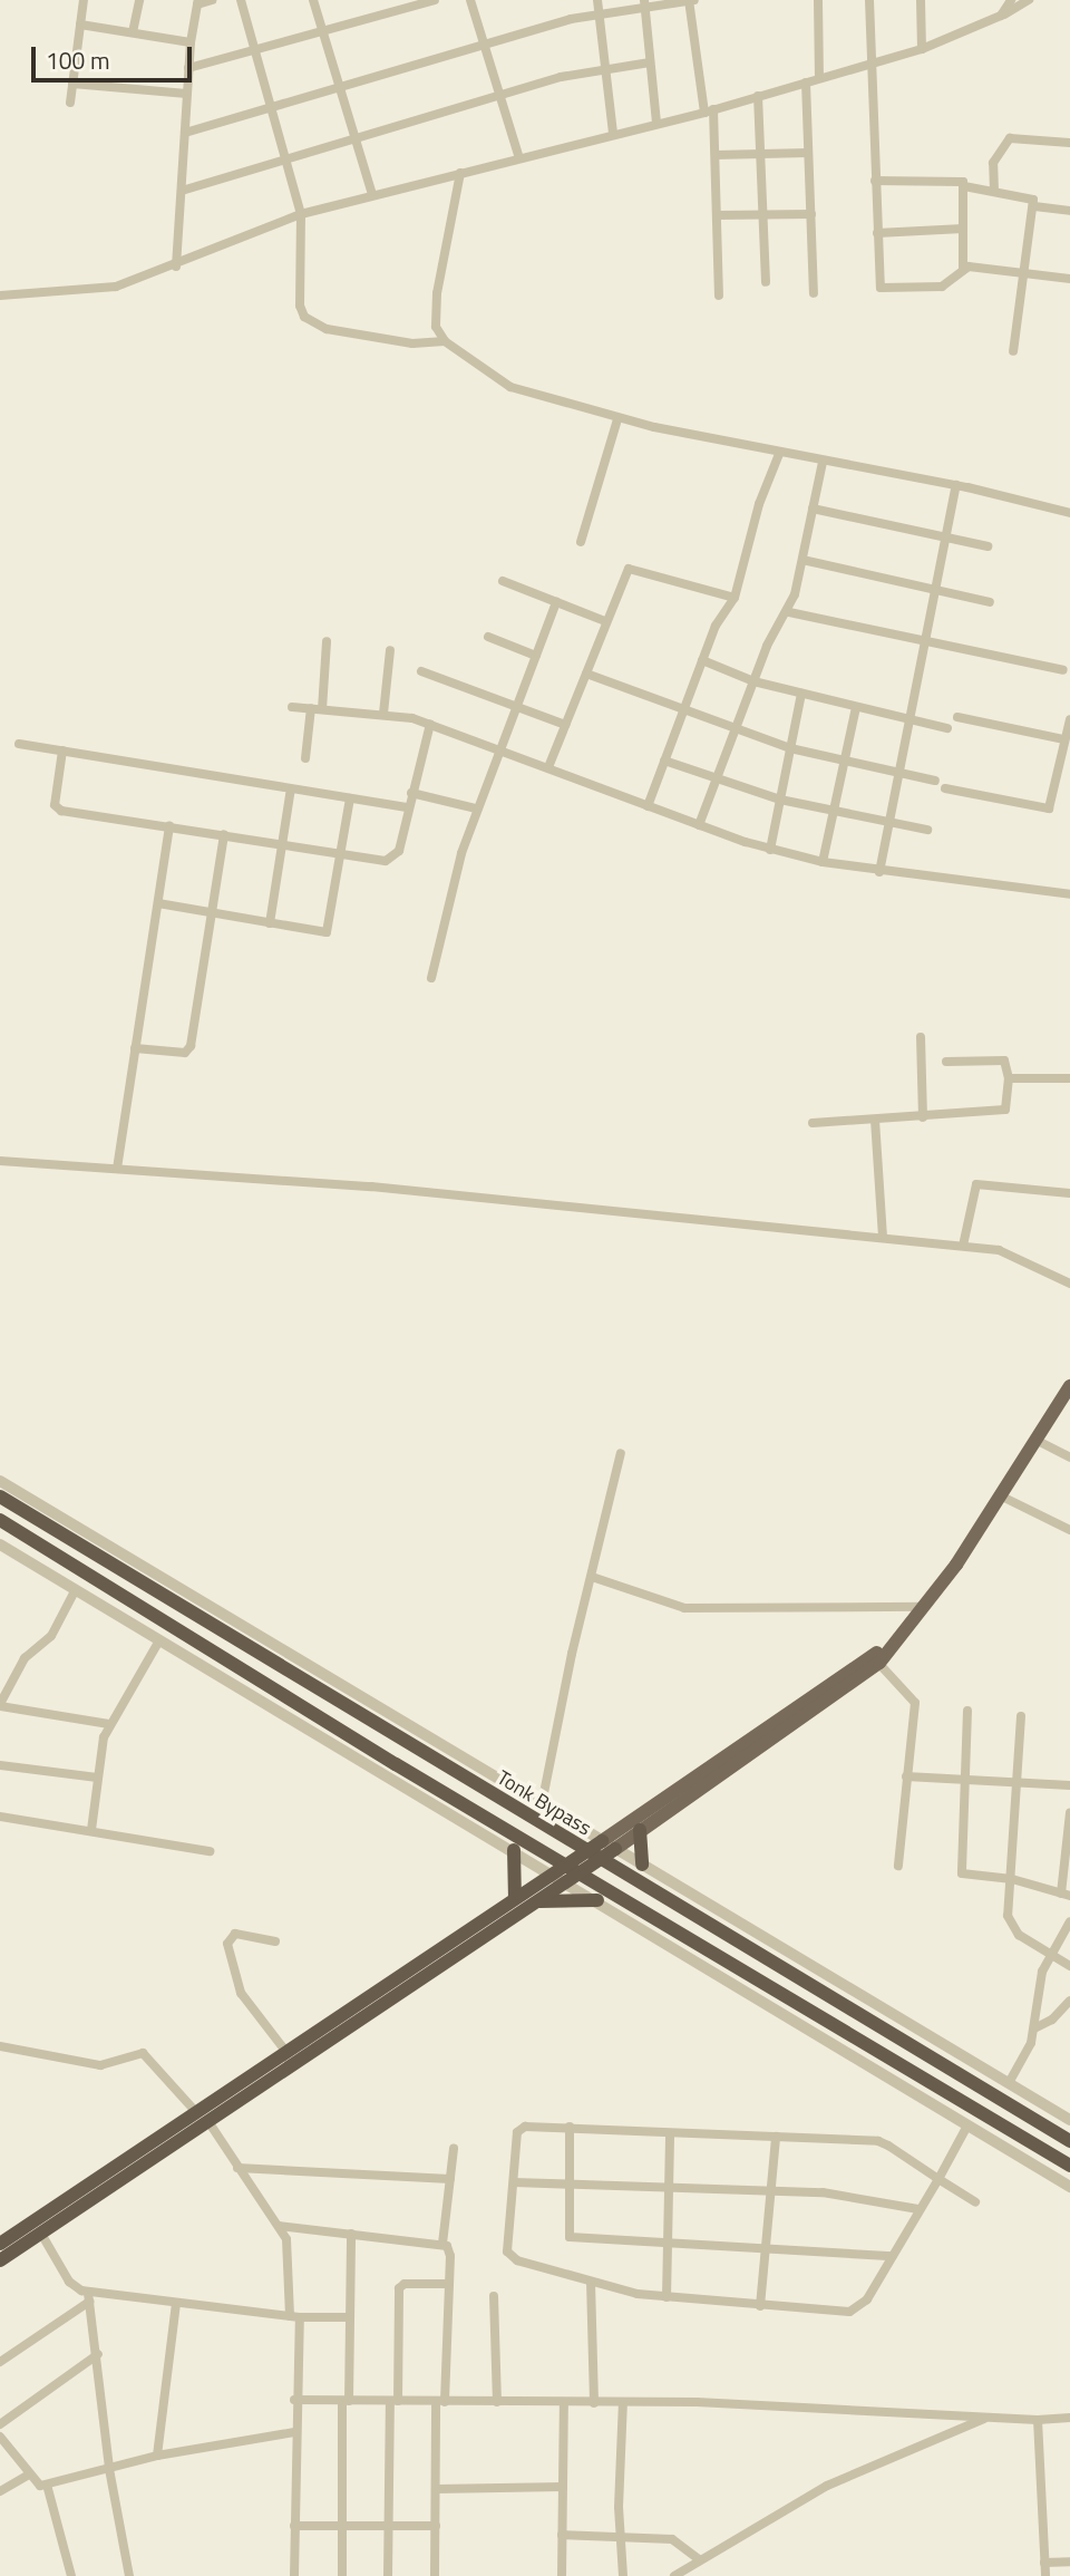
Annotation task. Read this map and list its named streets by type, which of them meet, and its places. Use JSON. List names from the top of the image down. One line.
{"streets":{"highway":["Tonk Bypass"]},"scale_bar":"100 m"}
